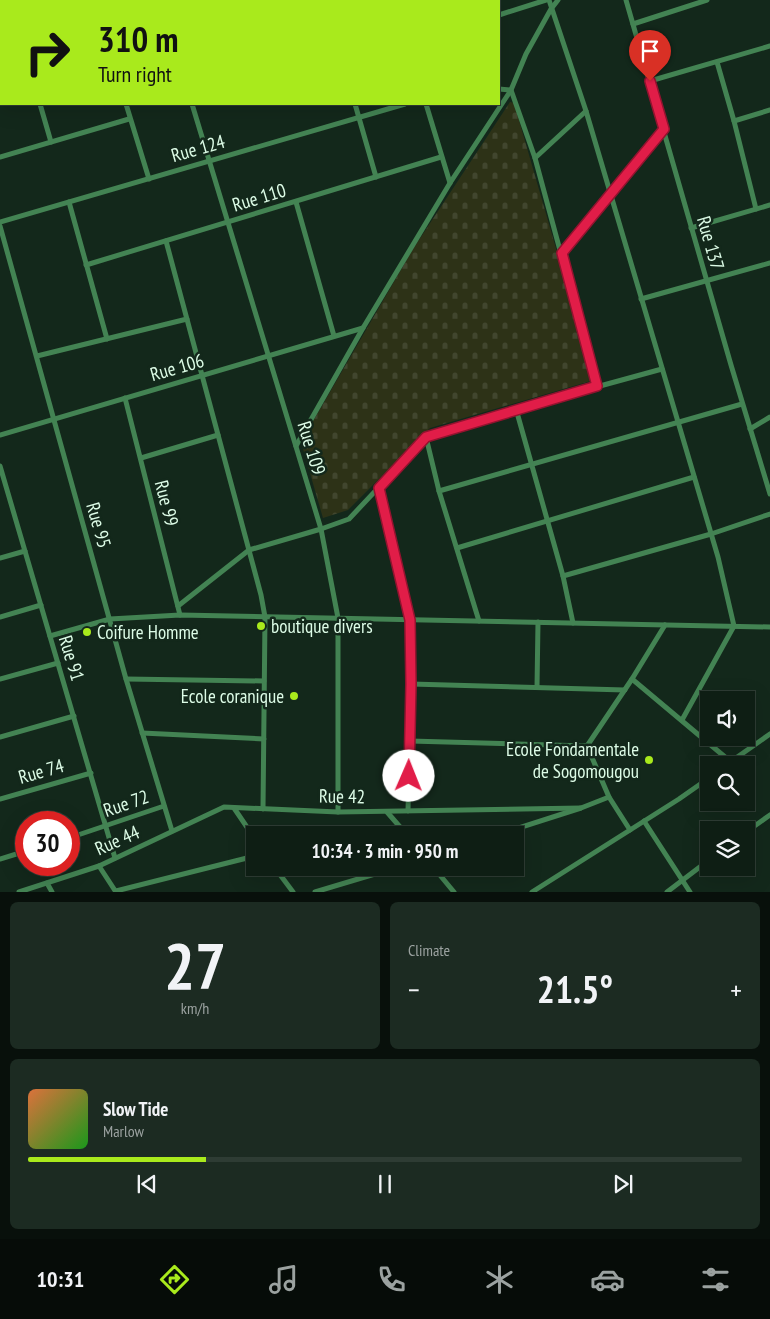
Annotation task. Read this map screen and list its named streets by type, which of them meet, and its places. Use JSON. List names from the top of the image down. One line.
{"streets":{"street":["Rue 124","Rue 110","Rue 137","Rue 106","Rue 109","Rue 99","Rue 95","Rue 91","Rue 74","Rue 42","Rue 72","Rue 44"]},"crossings":[["Rue 124","Rue 109"],["Rue 110","Rue 109"],["Rue 106","Rue 109"],["Rue 106","Rue 99"],["Rue 106","Rue 95"],["Rue 109","Rue 42"],["Rue 95","Rue 72"],["Rue 95","Rue 44"],["Rue 91","Rue 74"],["Rue 91","Rue 72"],["Rue 91","Rue 44"],["Rue 42","Rue 44"]],"places":["boutique divers","Coifure Homme","Ecole coranique","Ecole Fondamentale de Sogomougou"],"page":{"turn":["310 m","Turn right"],"limit":"30","trip":"10:34 · 3 min · 950 m","tile":[["27","km/h"],"Climate"],"heat":["−","21.5°","+"],"song":["Slow Tide","Marlow"],"tabs":"10:31"}}
